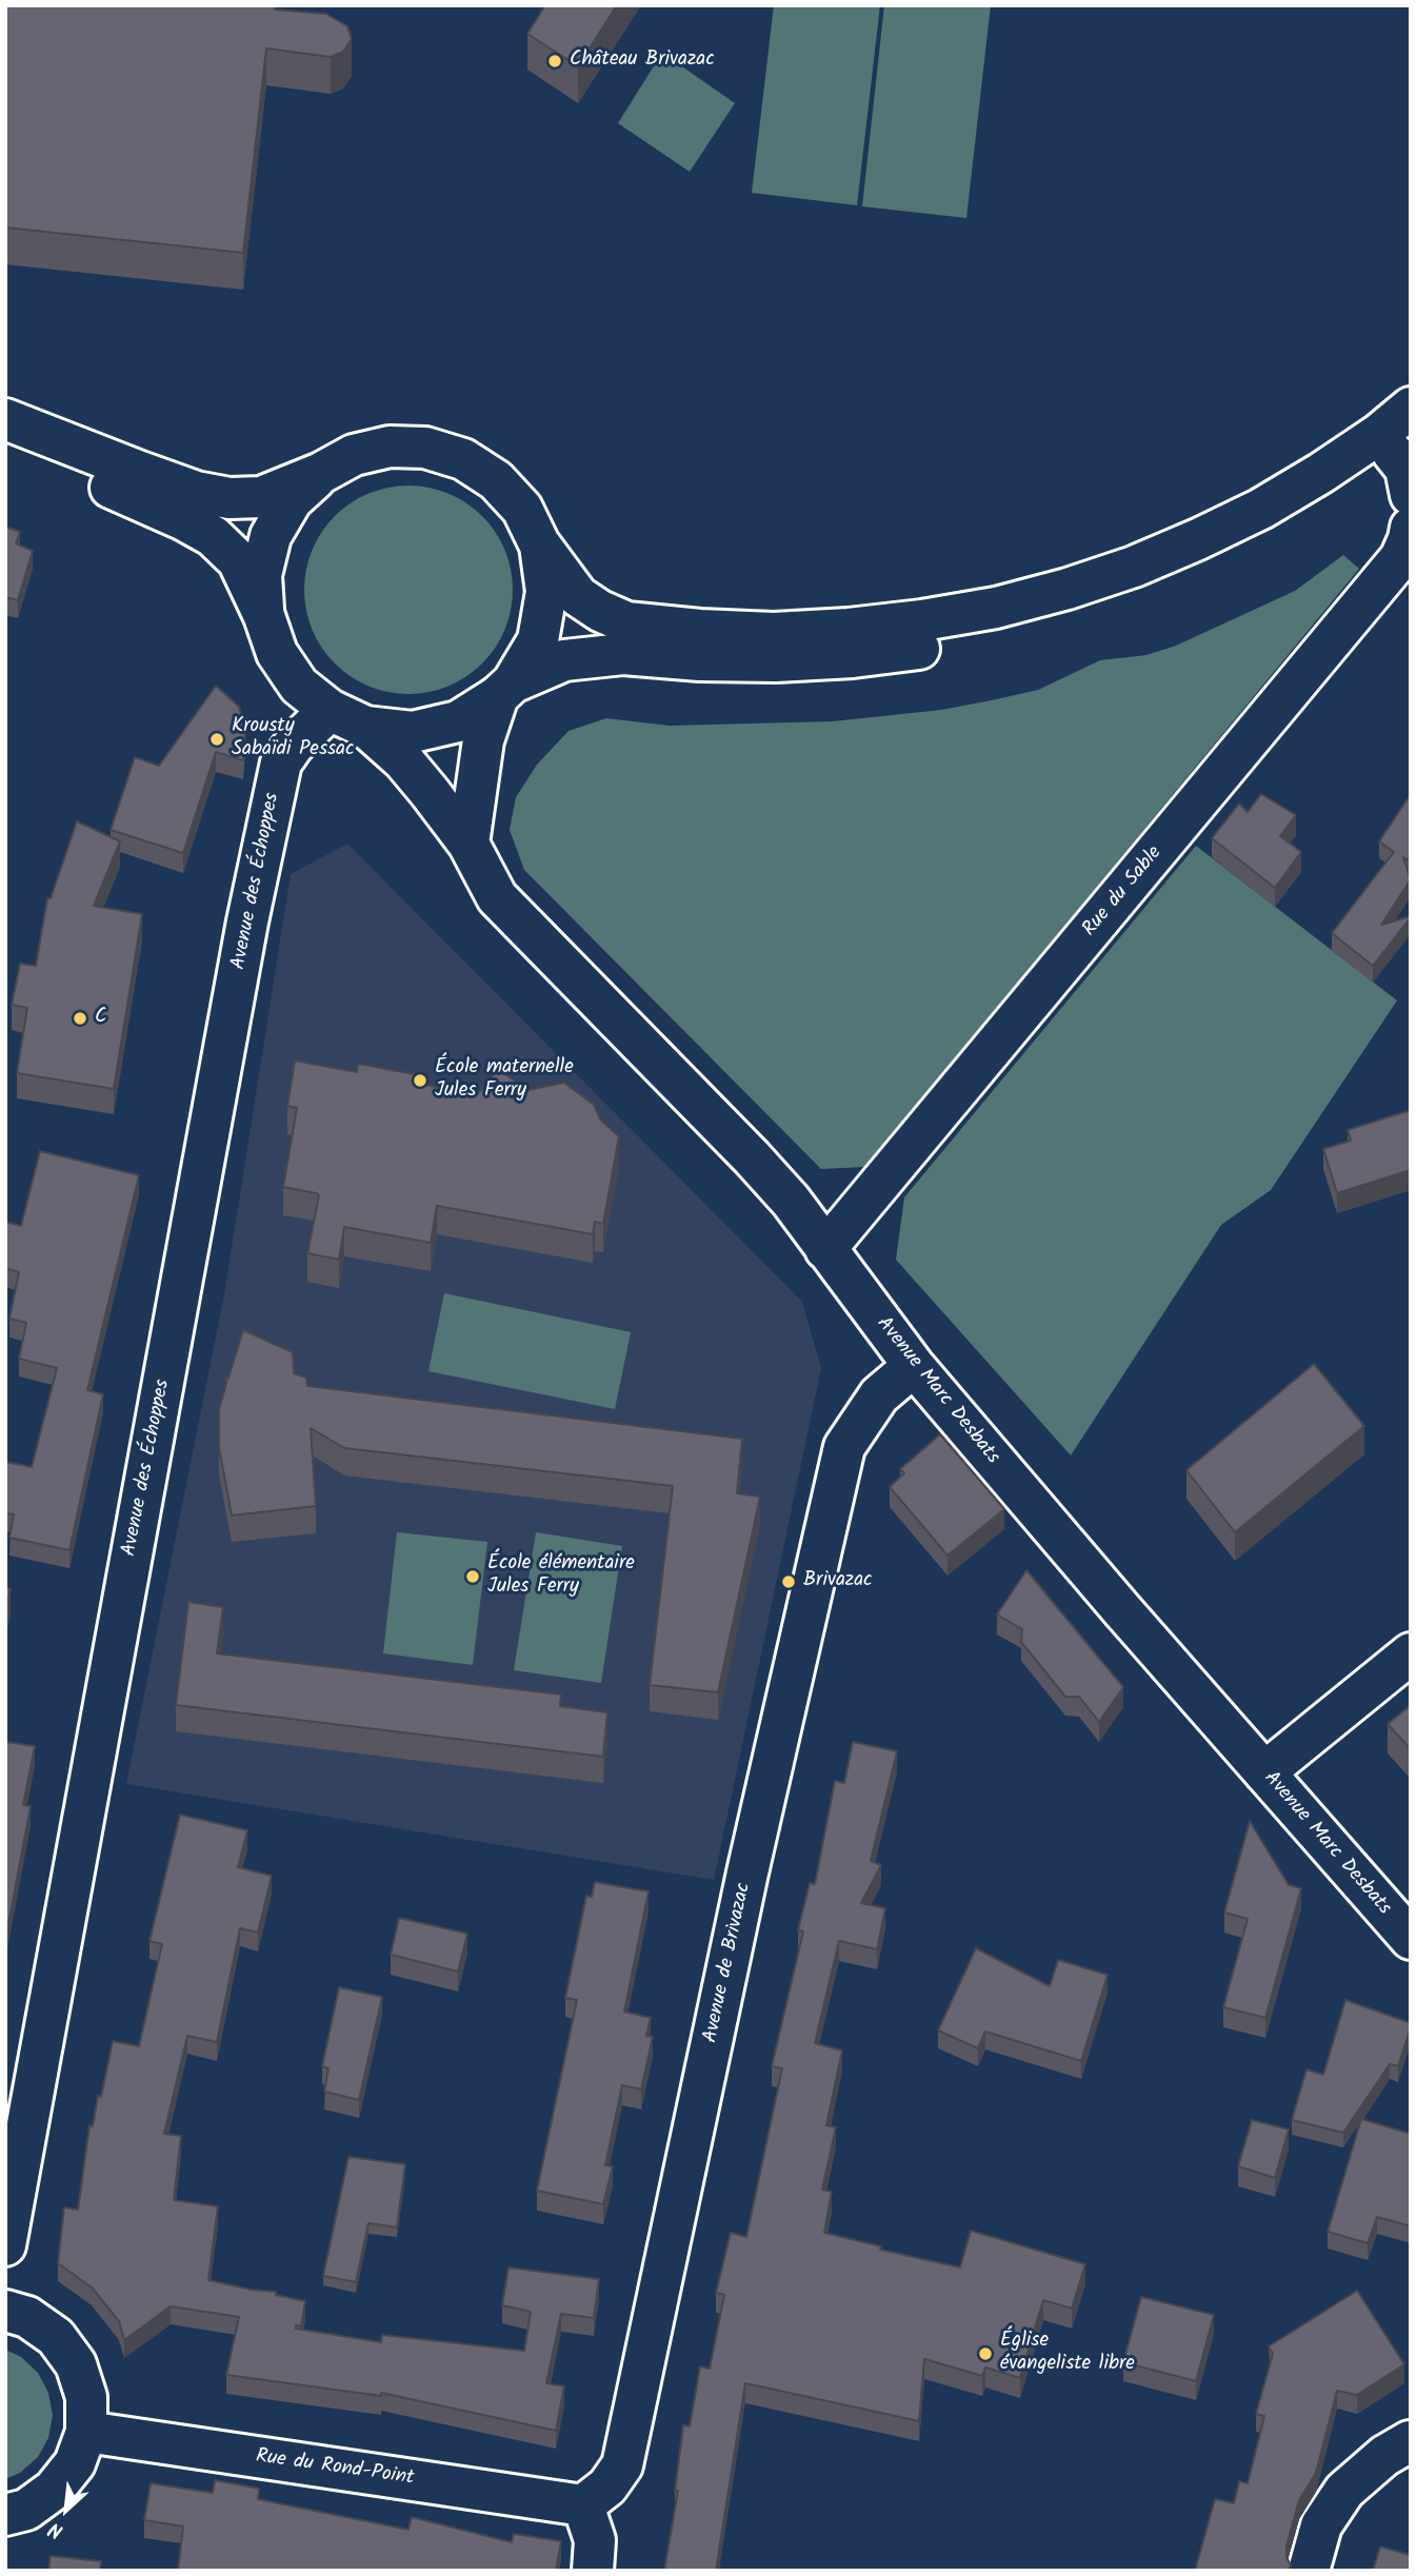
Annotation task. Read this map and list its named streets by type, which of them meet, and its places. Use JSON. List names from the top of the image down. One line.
{"streets":{"street":["Avenue des Échoppes","Rue du Sable","Avenue Marc Desbats","Avenue de Brivazac","Rue du Rond-Point"]},"crossings":[["Rue du Sable","Avenue Marc Desbats"],["Avenue Marc Desbats","Avenue de Brivazac"],["Avenue de Brivazac","Rue du Rond-Point"]],"places":["Château Brivazac","Krousty Sabaïdi Pessac","C","École maternelle Jules Ferry","École élémentaire Jules Ferry","Brivazac","Église évangeliste libre"],"north":"bottom left"}
